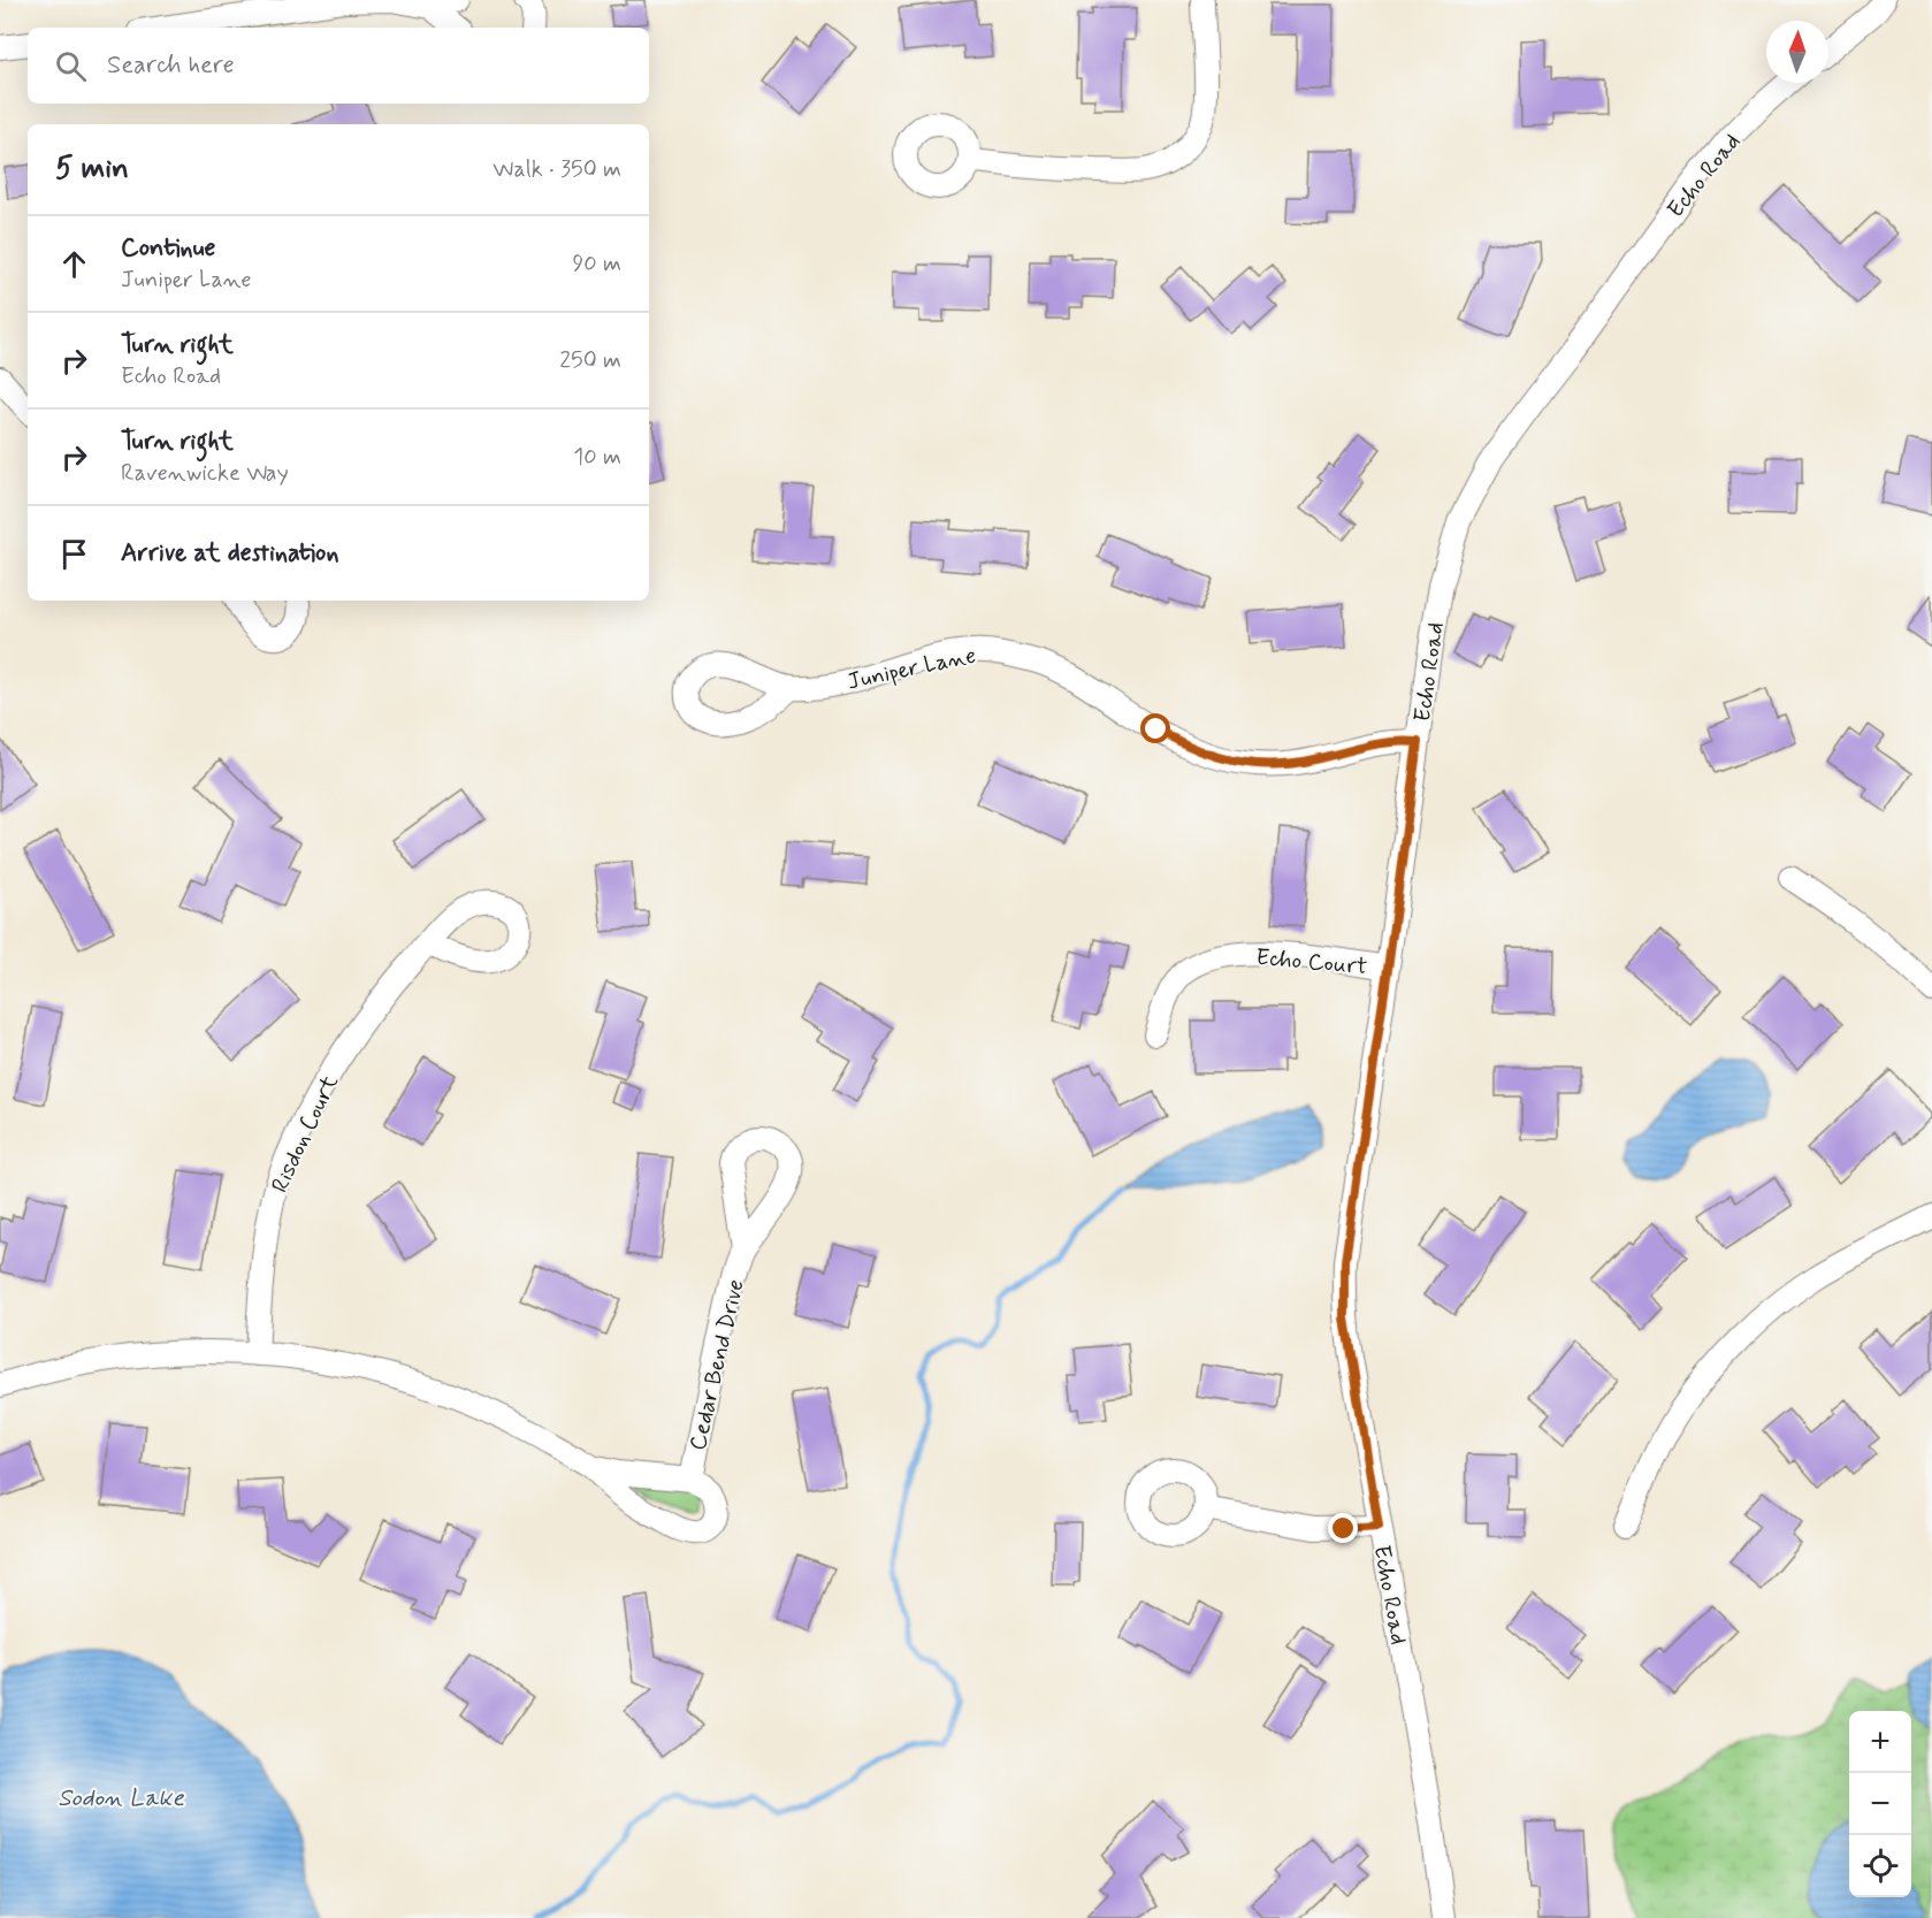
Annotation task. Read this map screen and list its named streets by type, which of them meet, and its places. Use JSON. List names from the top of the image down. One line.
{"streets":{"street":["Echo Road","Juniper Lane","Echo Court","Risdon Court","Cedar Bend Drive"]},"crossings":[["Echo Road","Juniper Lane"],["Echo Road","Echo Court"],["Risdon Court","Cedar Bend Drive"]],"water":["Sodon Lake"],"north":"top","page":{"search":"Search here","heading":["5 min","Walk · 350 m"],"list":[["Continue","Juniper Lane","90 m"],["Turn right","Echo Road","250 m"],["Turn right","Ravenwicke Way","10 m"],"Arrive at destination"],"map_buttons":["+","−"]}}
